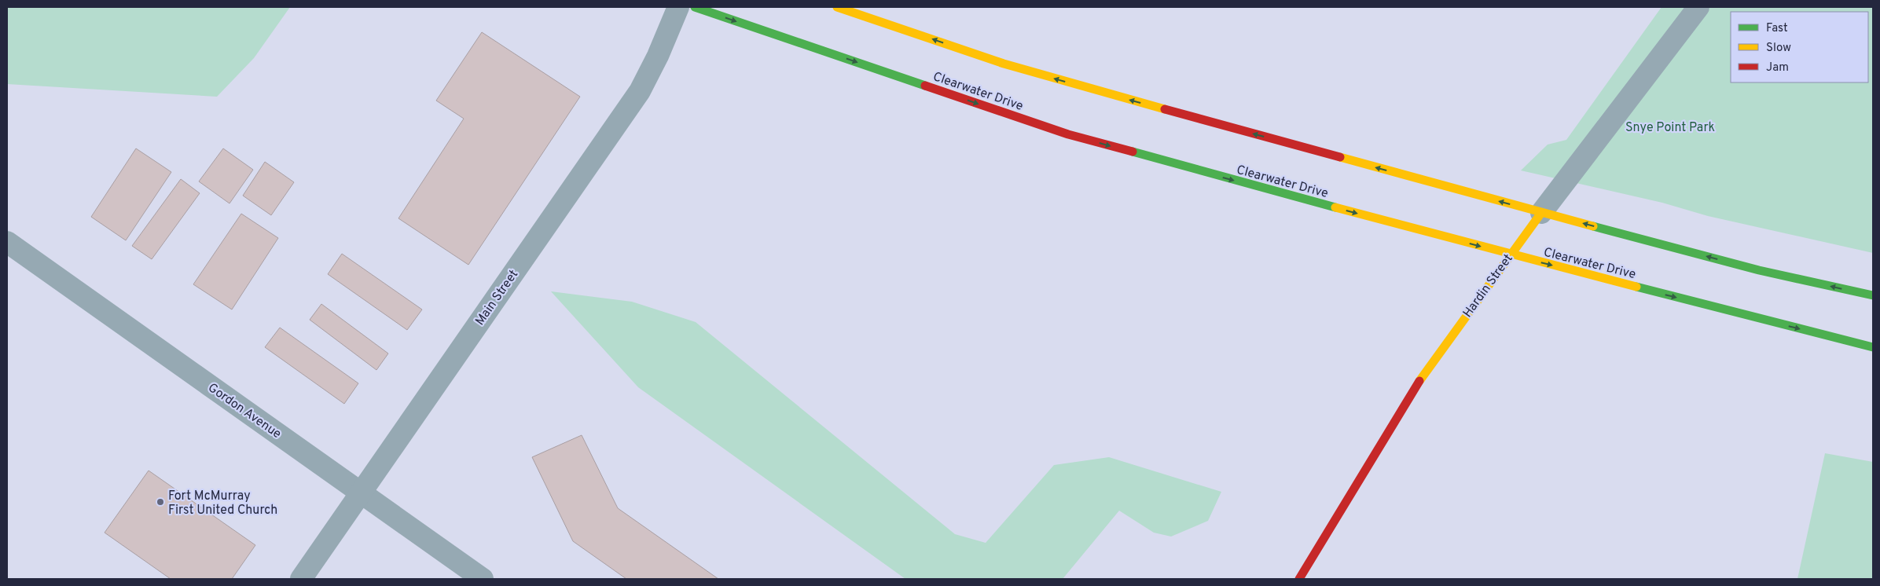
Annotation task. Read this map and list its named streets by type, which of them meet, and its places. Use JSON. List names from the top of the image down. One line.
{"streets":{"main road":["Clearwater Drive","Hardin Street"],"street":["Main Street","Gordon Avenue"]},"crossings":[["Clearwater Drive","Hardin Street"],["Main Street","Gordon Avenue"]],"parks":["Snye Point Park"],"places":["Fort McMurray First United Church"],"legend":["Fast","Slow","Jam"]}
